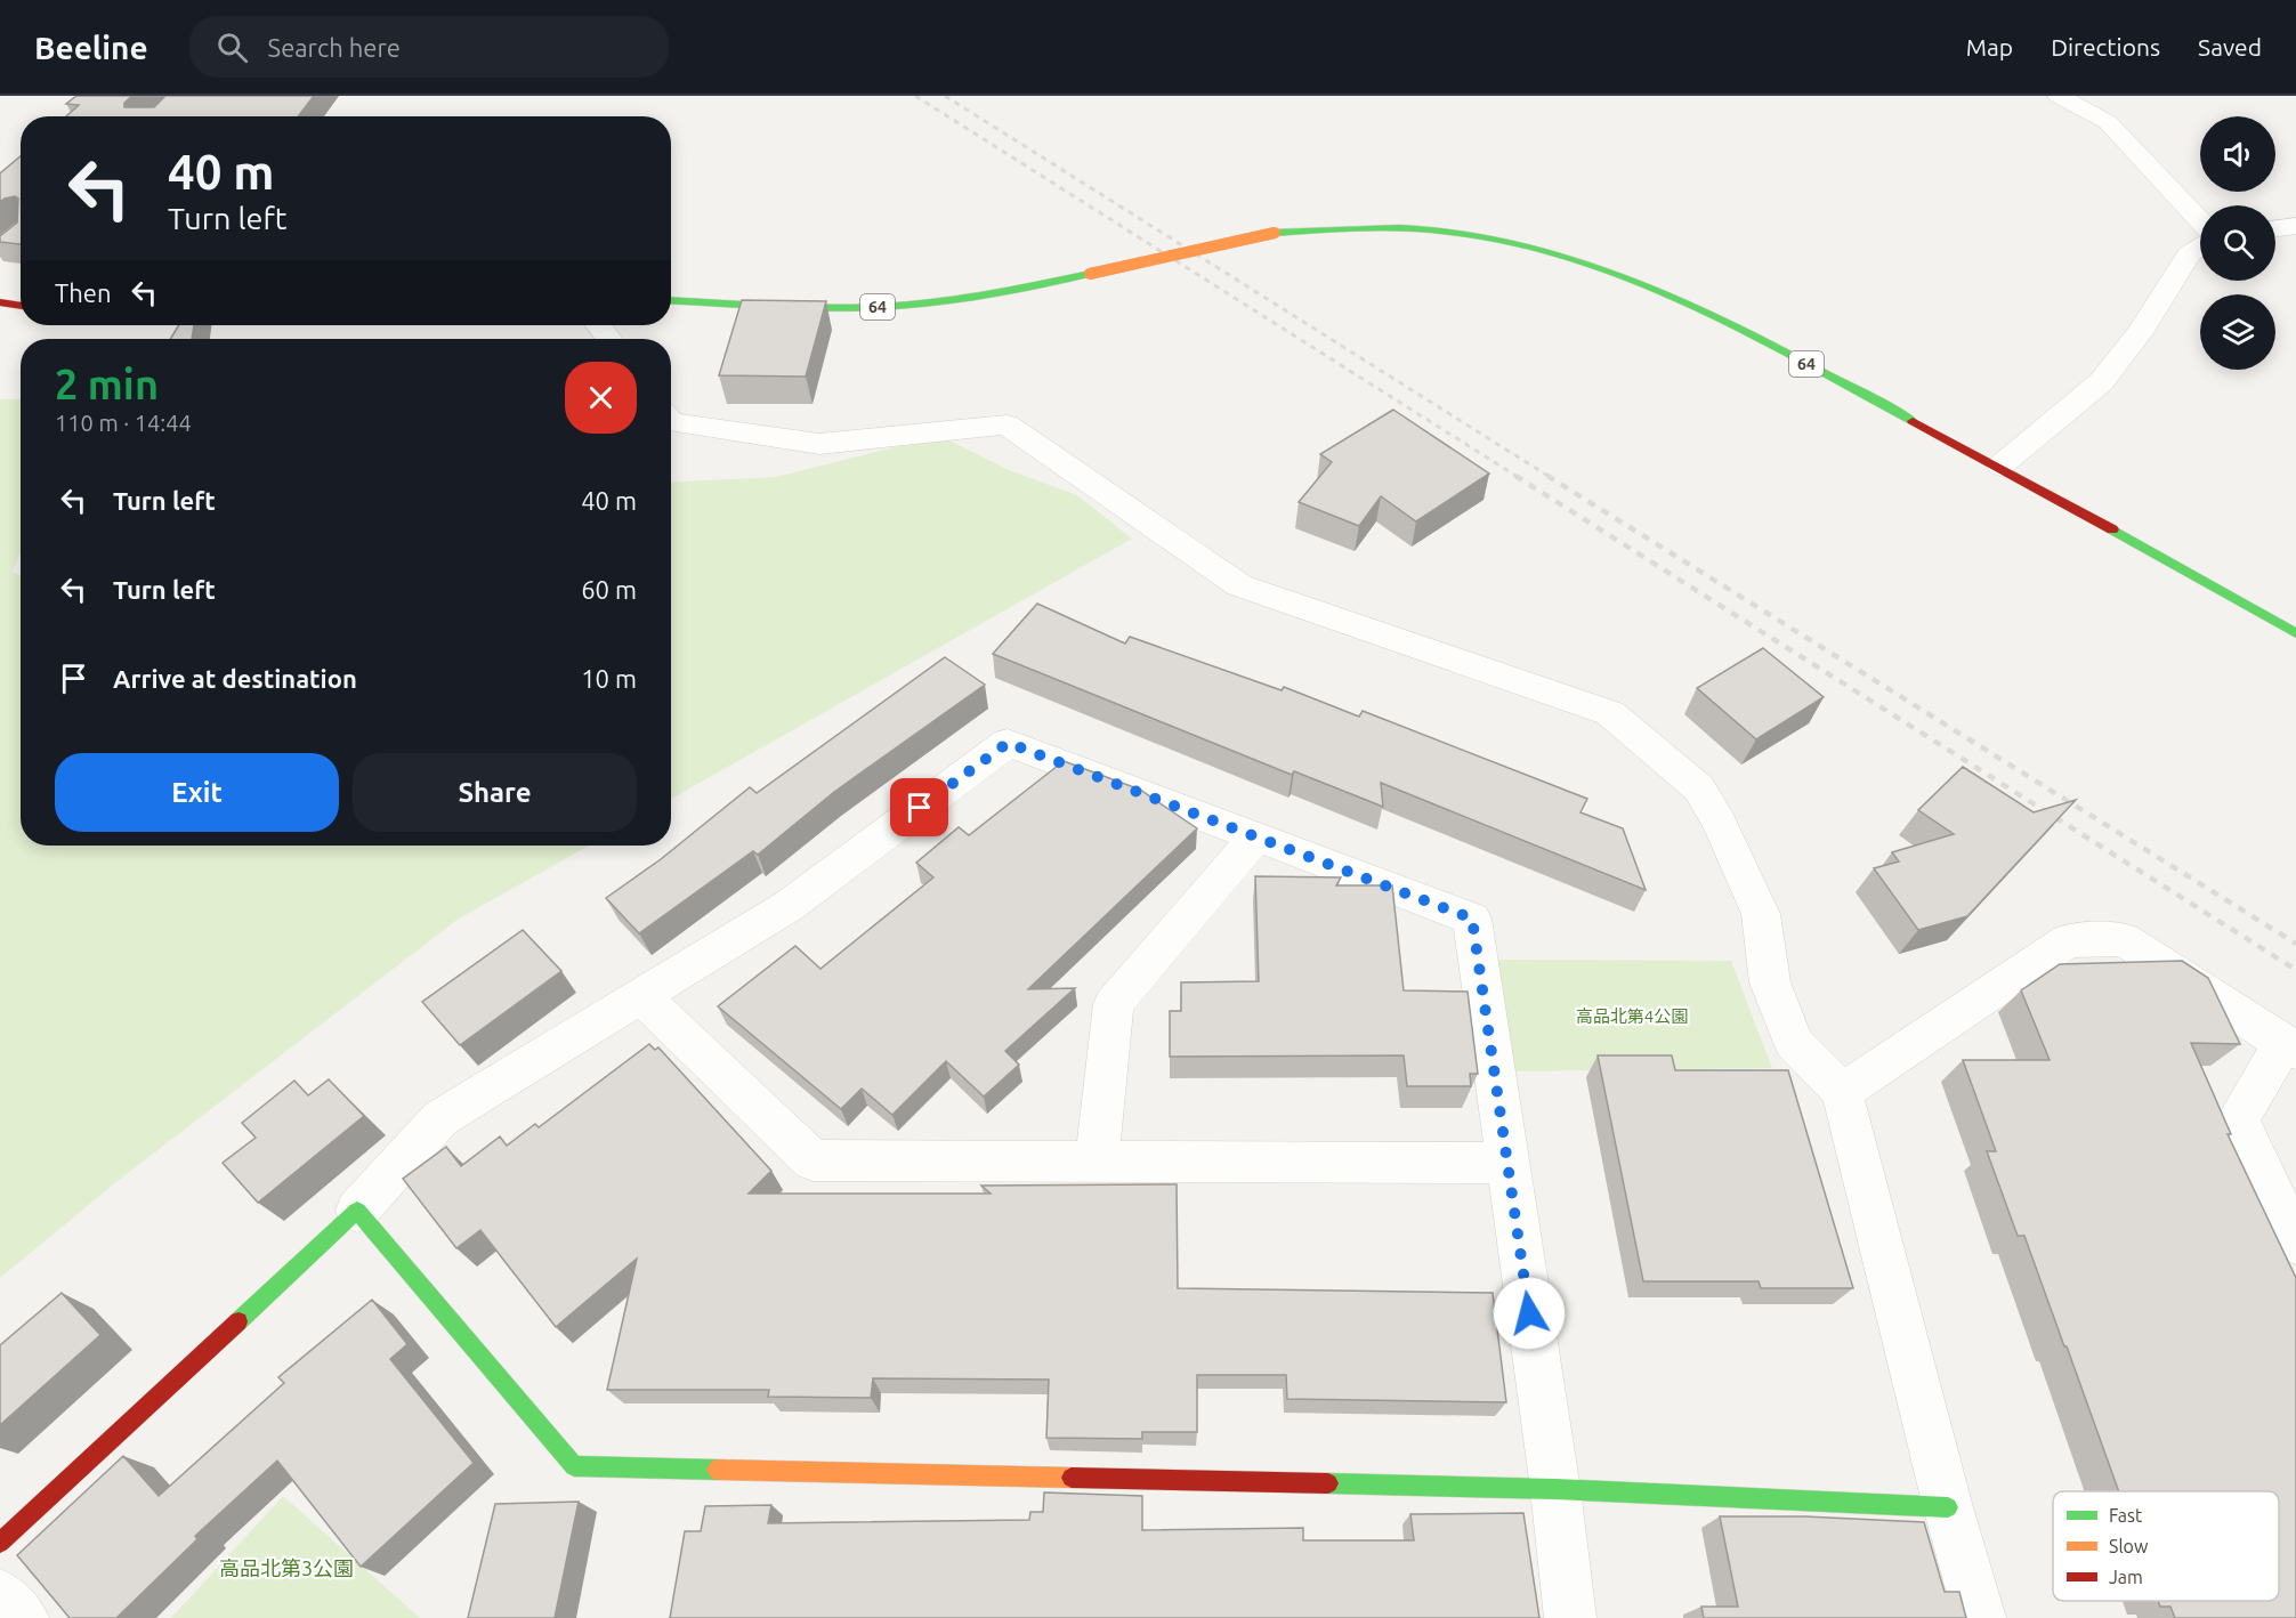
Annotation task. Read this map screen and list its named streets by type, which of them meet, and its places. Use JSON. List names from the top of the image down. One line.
{"streets":{"main road":["64"]},"parks":["高品北第4公園","高品北第3公園"],"legend":["Fast","Slow","Jam"],"page":{"header":"Beeline","search":"Search here","nav":["Map","Directions","Saved"],"turn":["40 m","Turn left"],"then":"Then","heading":["2 min","110 m · 14:44"],"list":[{"name":"Turn left","value":"40 m"},{"name":"Turn left","value":"60 m"},{"name":"Arrive at destination","value":"10 m"}],"buttons":["Exit","Share"]}}
